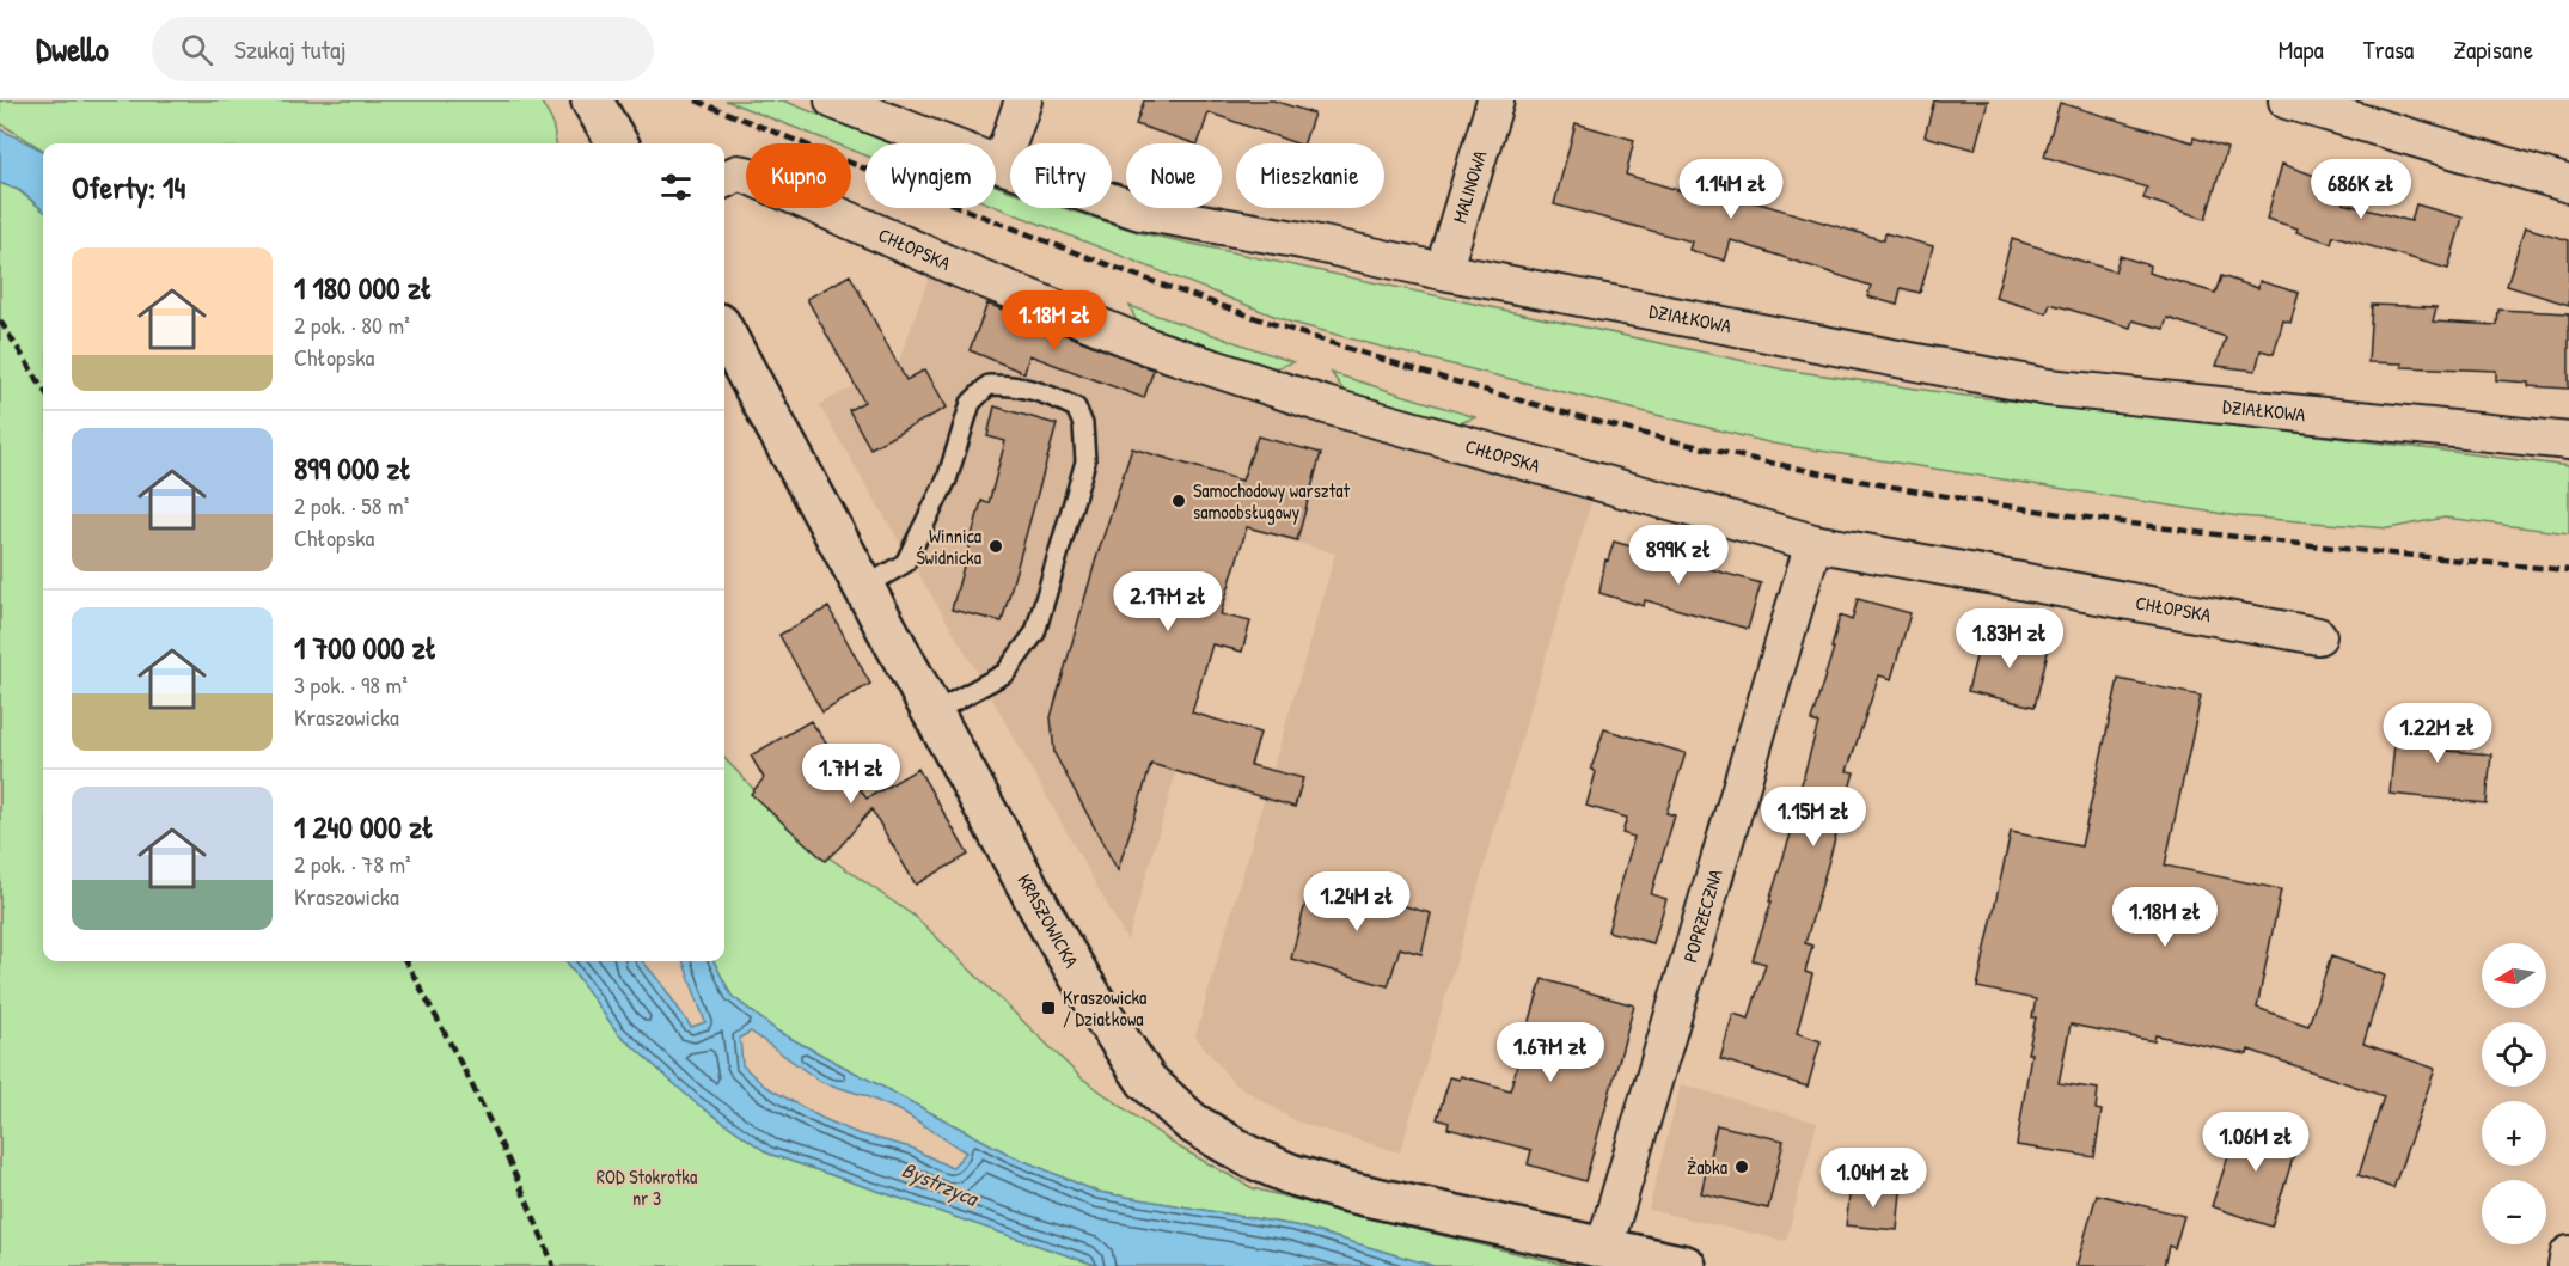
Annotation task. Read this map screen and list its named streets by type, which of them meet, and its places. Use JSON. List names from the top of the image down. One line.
{"streets":{"street":["MALINOWA","CHŁOPSKA","DZIAŁKOWA","POPRZECZNA","KRASZOWICKA"]},"crossings":[["MALINOWA","DZIAŁKOWA"],["CHŁOPSKA","POPRZECZNA"],["POPRZECZNA","KRASZOWICKA"]],"water":["Bystrzyca"],"parks":["ROD Stokrotka nr 3"],"places":{"other":["Samochodowy warsztat samoobsługowy","Winnica Świdnicka","Żabka"],"transit":["Kraszowicka / Działkowa"]},"north":"left","page":{"header":"Dwello","search":"Szukaj tutaj","nav":["Mapa","Trasa","Zapisane"],"chip":["Kupno","Wynajem","Filtry","Nowe","Mieszkanie"],"heading":"Oferty: 14","price":["1.14M zł","686K zł","1.18M zł","899K zł","2.17M zł","1.83M zł","1.22M zł","1.7M zł","1.15M zł","1.24M zł","1.18M zł","1.67M zł","1.06M zł","1.04M zł"],"list":[{"name":"1 180 000 zł","note":"2 pok. · 80 m² · Chłopska"},{"name":"899 000 zł","note":"2 pok. · 58 m² · Chłopska"},{"name":"1 700 000 zł","note":"3 pok. · 98 m² · Kraszowicka"},{"name":"1 240 000 zł","note":"2 pok. · 78 m² · Kraszowicka"}],"map_buttons":["+","−"]}}
